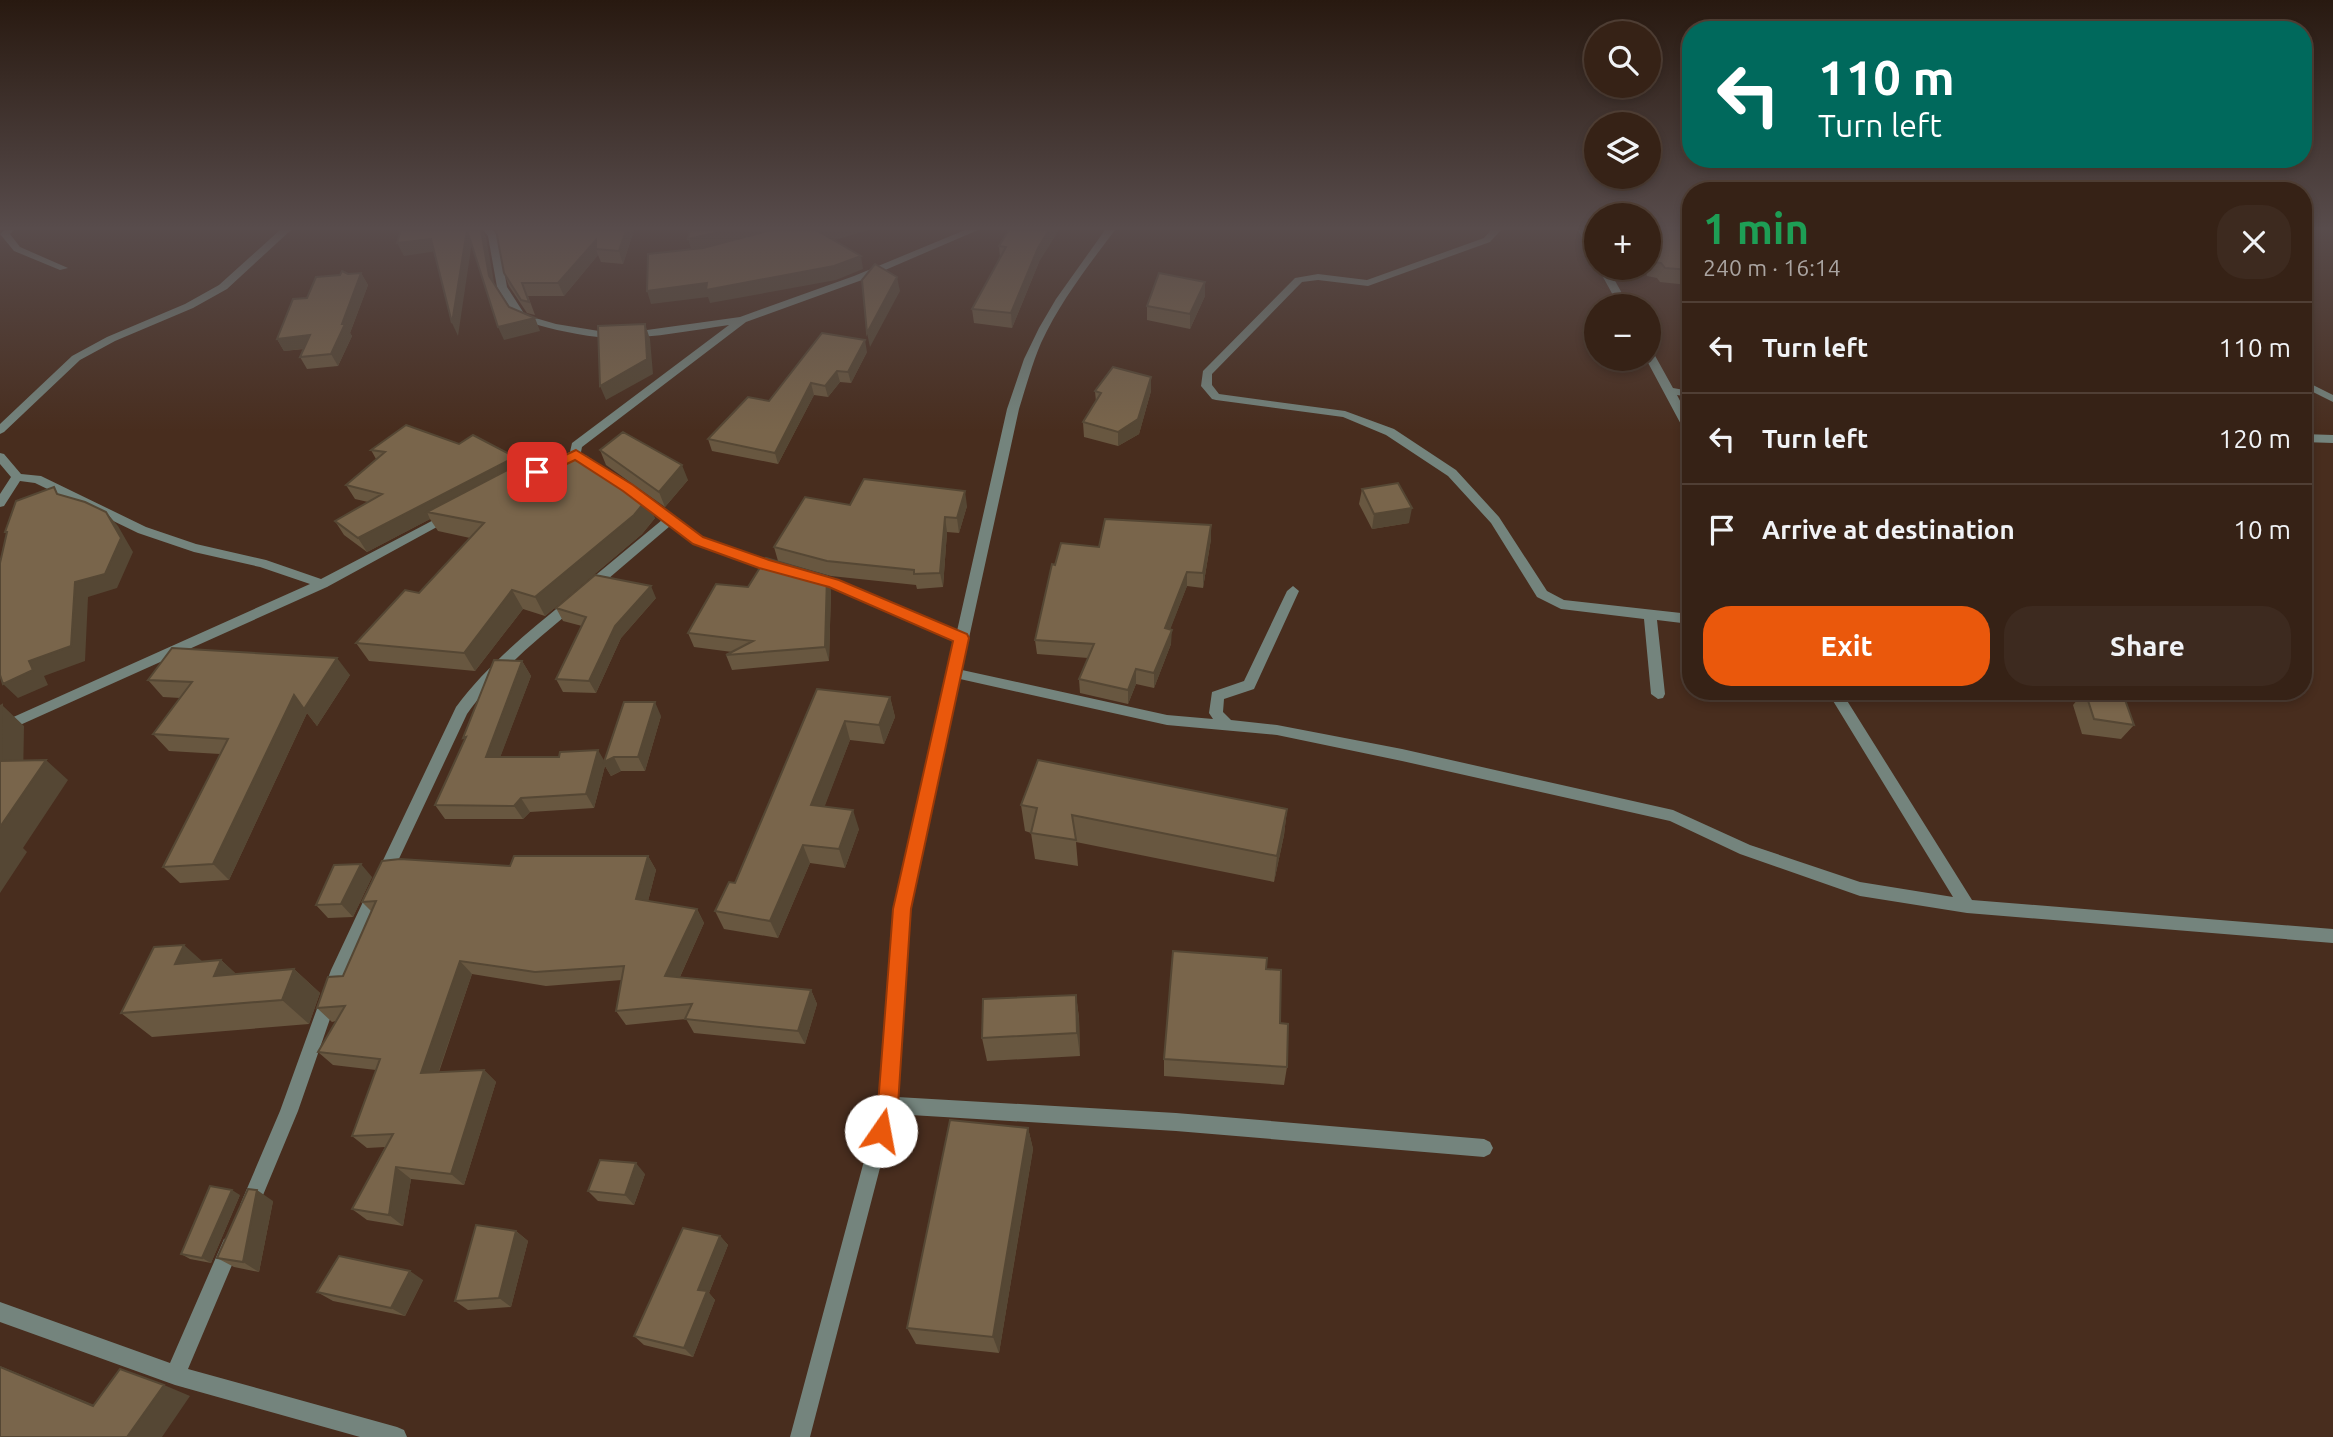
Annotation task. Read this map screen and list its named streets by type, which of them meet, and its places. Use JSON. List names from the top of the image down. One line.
{"page":{"map_buttons":["+","−"],"turn":["110 m","Turn left"],"heading":["1 min","240 m · 16:14"],"list":[{"name":"Turn left","value":"110 m"},{"name":"Turn left","value":"120 m"},{"name":"Arrive at destination","value":"10 m"}],"buttons":["Exit","Share"]}}
